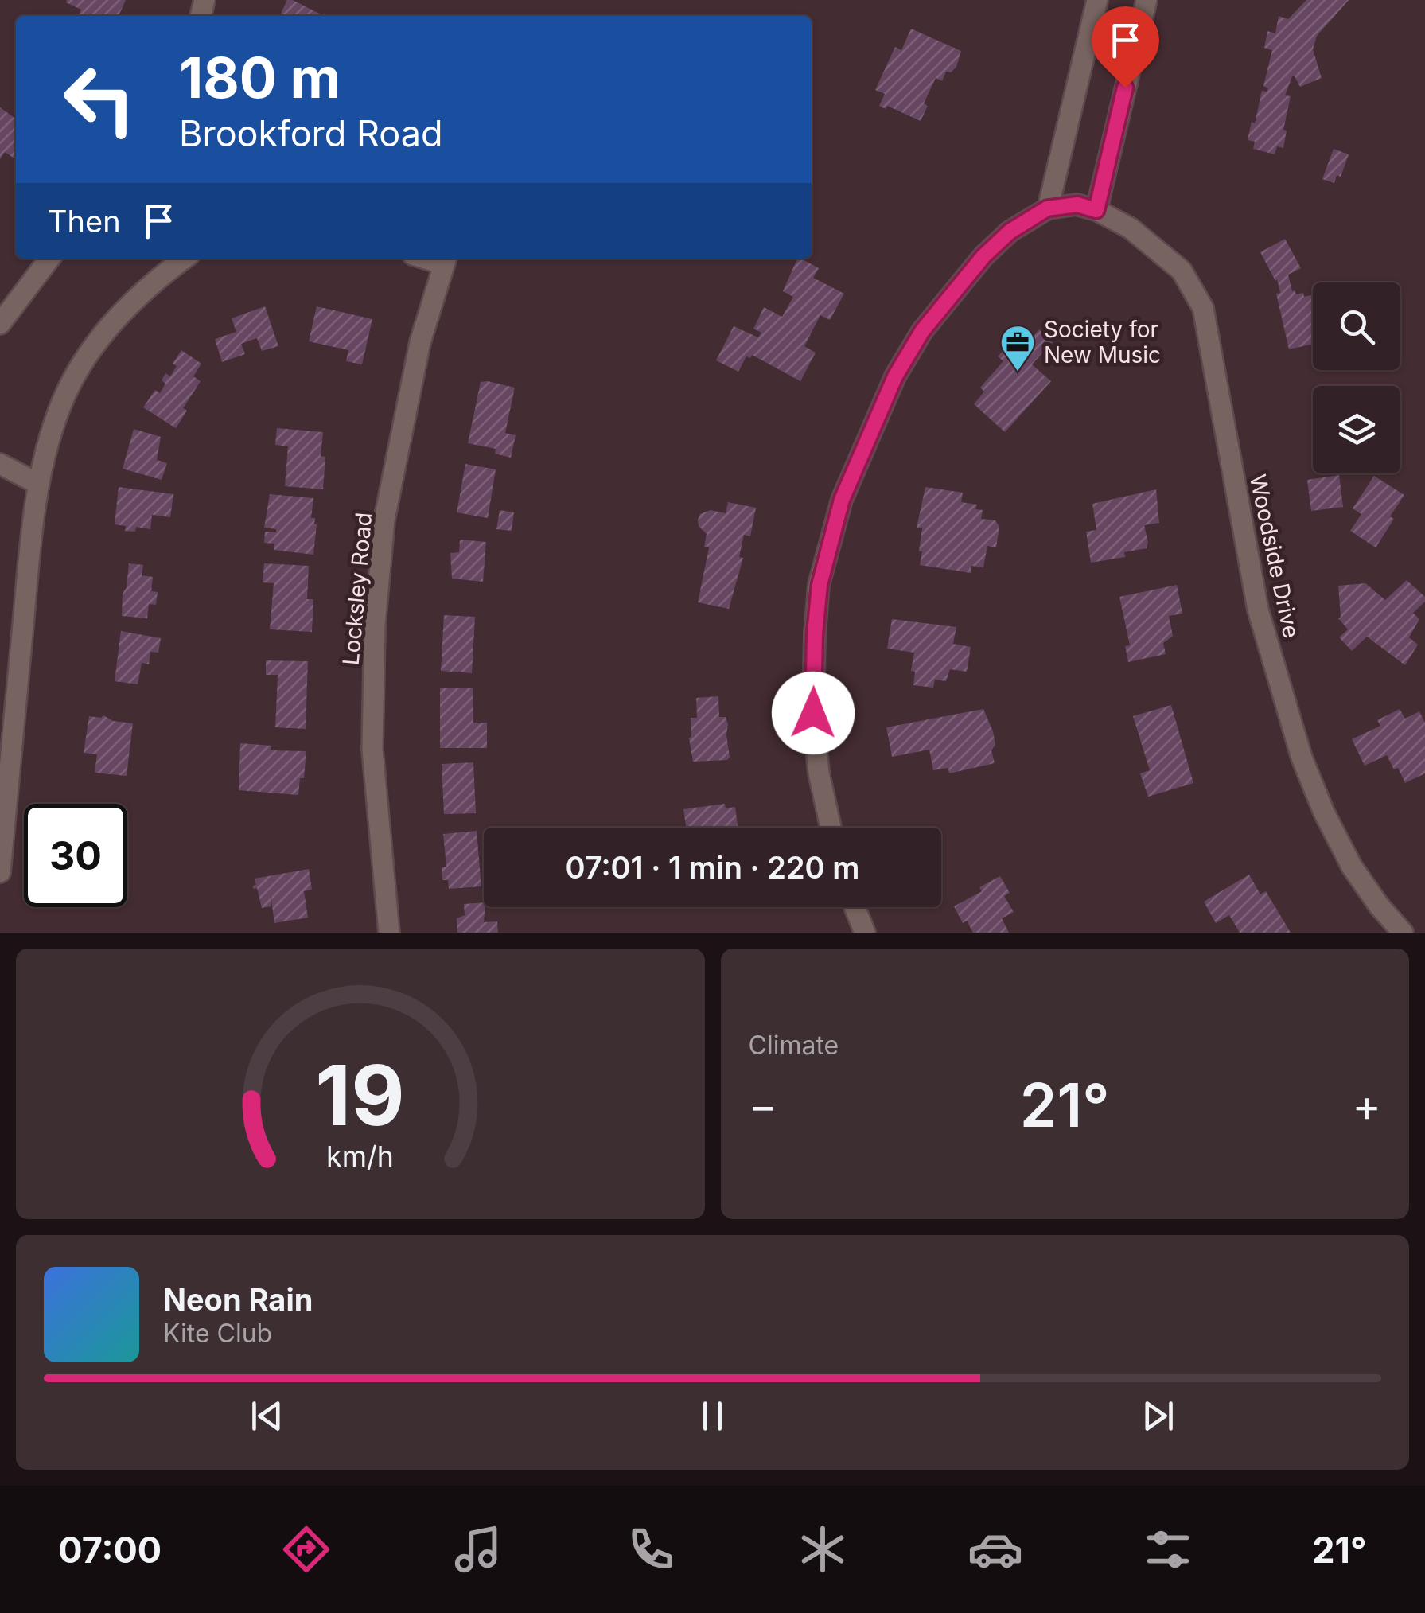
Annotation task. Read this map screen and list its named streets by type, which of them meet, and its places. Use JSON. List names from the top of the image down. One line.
{"streets":{"street":["Woodside Drive","Locksley Road"]},"places":{"office":["Society for New Music"]},"page":{"turn":["180 m","Brookford Road"],"then":"Then","limit":"30","trip":"07:01 · 1 min · 220 m","tile":"Climate","heat":["−","21°","+"],"song":["Neon Rain","Kite Club"],"tabs":["07:00","21°"],"gauge":["19","km/h"]}}
